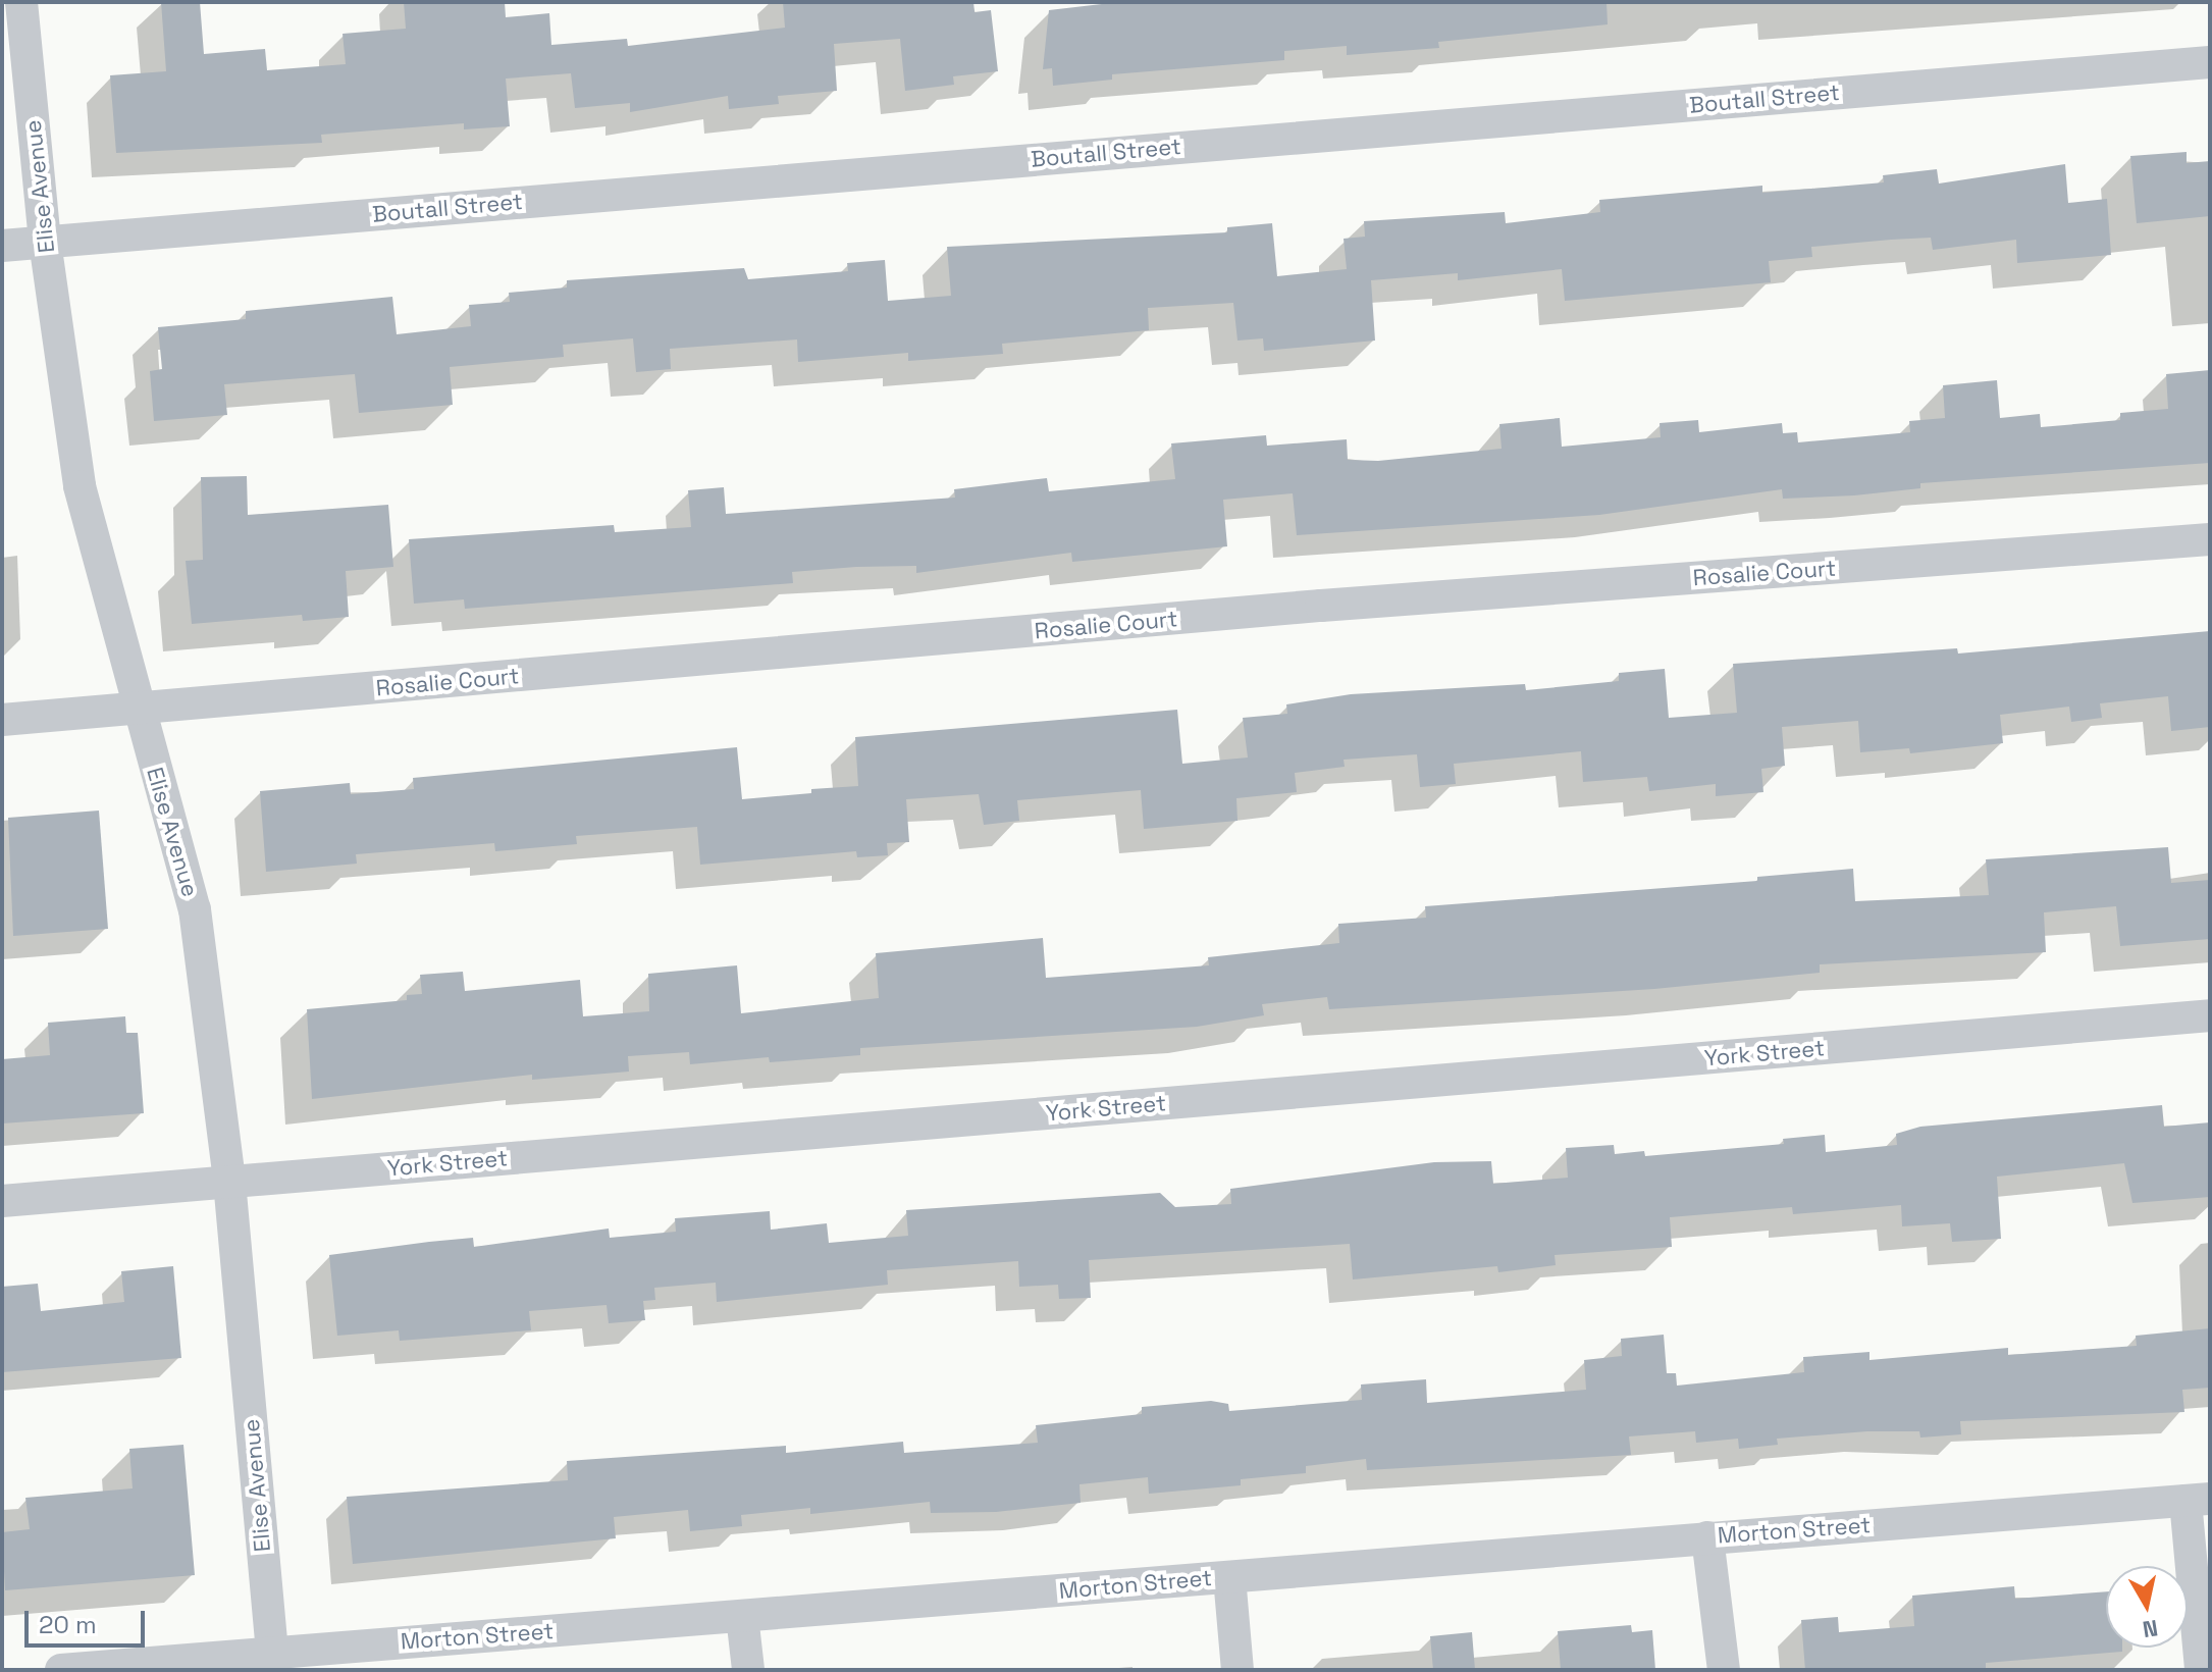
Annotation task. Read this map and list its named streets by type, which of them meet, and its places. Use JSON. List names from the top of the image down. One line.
{"streets":{"street":["Boutall Street","Elise Avenue","Rosalie Court","York Street","Morton Street"]},"crossings":[["Boutall Street","Elise Avenue"],["Elise Avenue","Rosalie Court"],["Elise Avenue","York Street"],["Elise Avenue","Morton Street"]],"scale_bar":"20 m","north":"bottom"}
